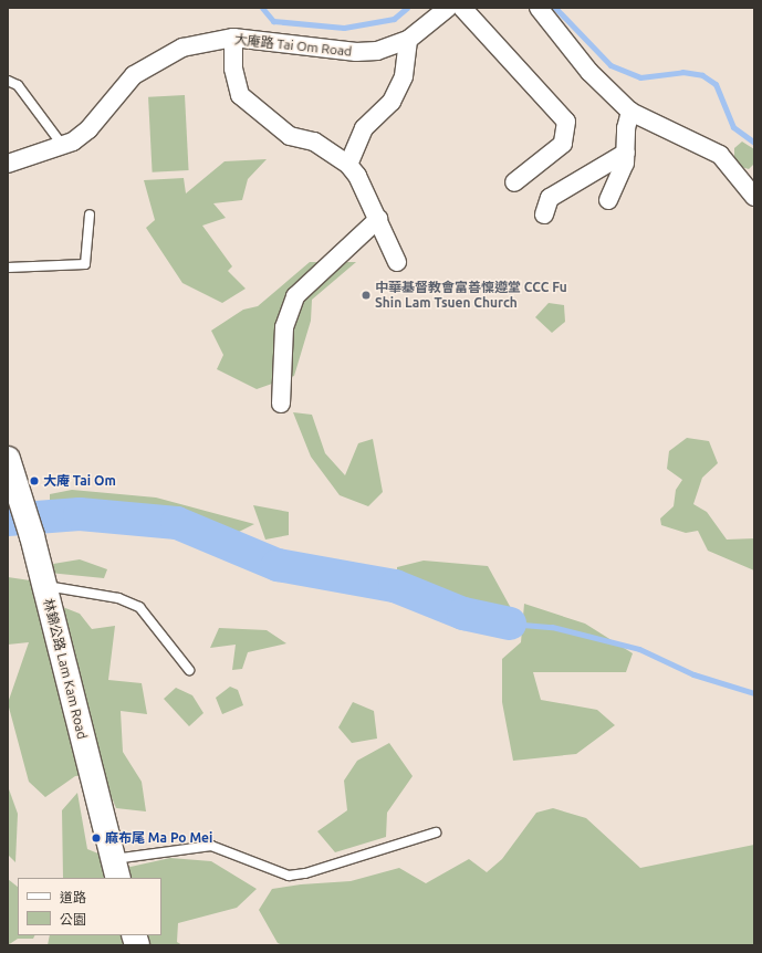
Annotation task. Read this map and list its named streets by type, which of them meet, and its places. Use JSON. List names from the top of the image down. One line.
{"streets":{"main road":["林錦公路 Lam Kam Road"],"street":["大庵路 Tai Om Road"]},"places":["中華基督教會富善懍遵堂 CCC Fu Shin Lam Tsuen Church","大庵 Tai Om","麻布尾 Ma Po Mei"],"legend":["道路","公園"]}
